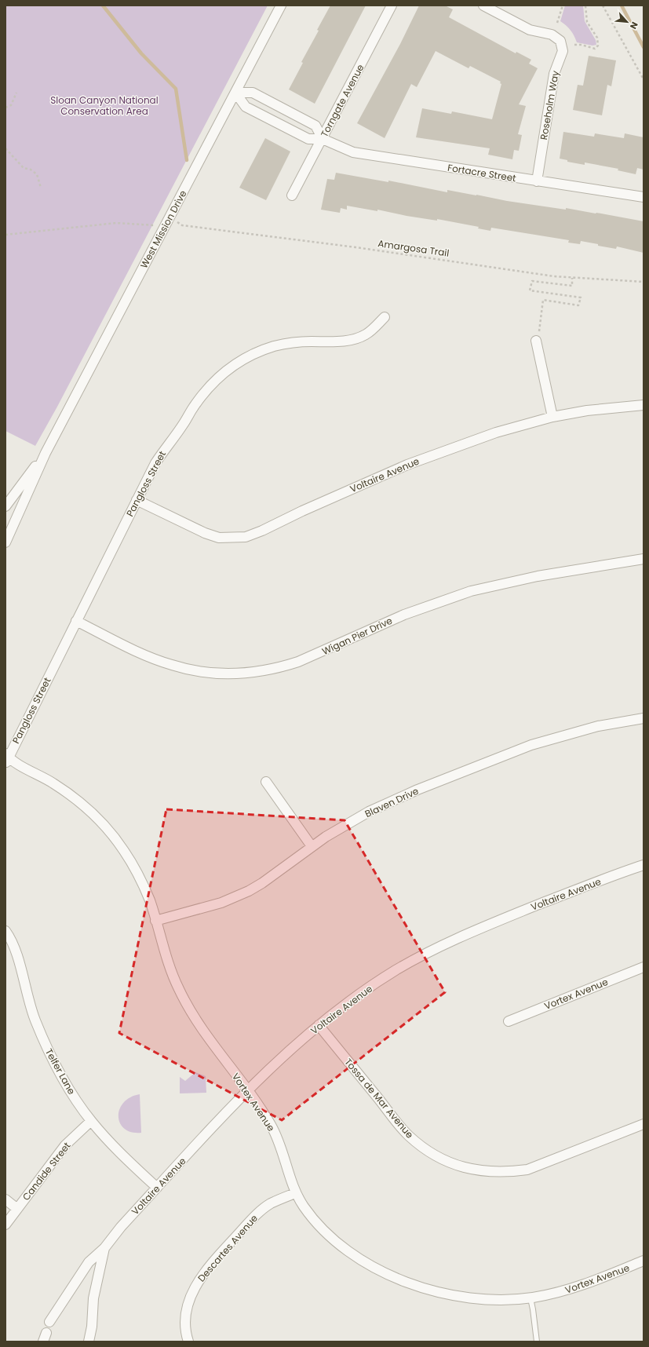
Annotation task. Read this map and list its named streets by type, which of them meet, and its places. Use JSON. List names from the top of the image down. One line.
{"streets":{"street":["Torngate Avenue","Roseholm Way","Fortacre Street","West Mission Drive","Voltaire Avenue","Pangloss Street","Wigan Pier Drive","Blaven Drive","Vortex Avenue","Telfer Lane","Tossa de Mar Avenue","Candide Street","Descartes Avenue"],"path":["Amargosa Trail"]},"crossings":[["Torngate Avenue","Fortacre Street"],["Roseholm Way","Fortacre Street"],["Fortacre Street","West Mission Drive"],["Voltaire Avenue","Pangloss Street"],["Voltaire Avenue","Vortex Avenue"],["Voltaire Avenue","Telfer Lane"],["Voltaire Avenue","Tossa de Mar Avenue"],["Pangloss Street","Wigan Pier Drive"],["Pangloss Street","Vortex Avenue"],["Blaven Drive","Vortex Avenue"],["Vortex Avenue","Descartes Avenue"],["Telfer Lane","Candide Street"]],"parks":["Sloan Canyon National Conservation Area"],"north":"bottom right"}
